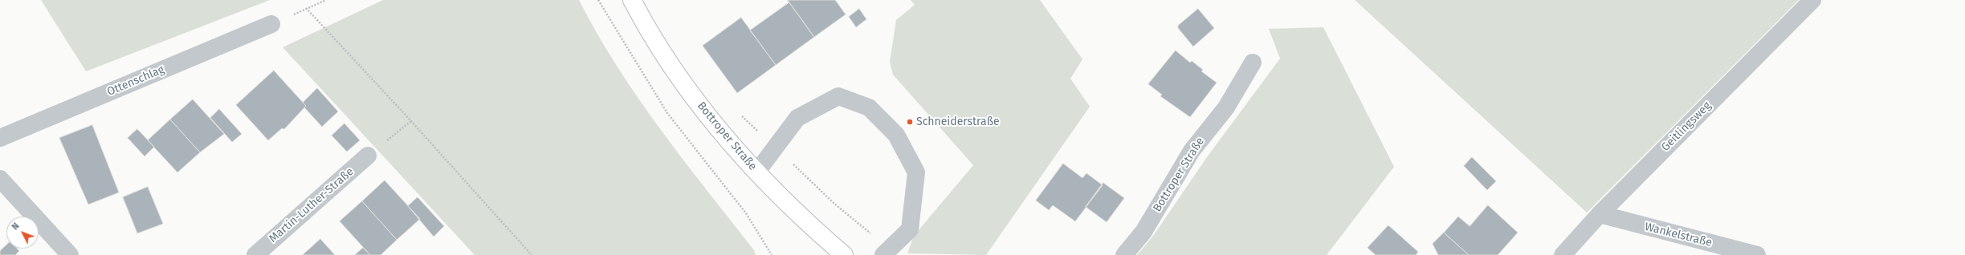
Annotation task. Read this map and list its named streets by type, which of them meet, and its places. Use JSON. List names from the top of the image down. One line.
{"streets":{"main road":["Bottroper Straße"],"street":["Ottenschlag","Geitlingsweg","Martin-Luther-Straße","Wankelstraße"]},"crossings":[["Geitlingsweg","Wankelstraße"]],"places":["Schneiderstraße"],"north":"top left"}
